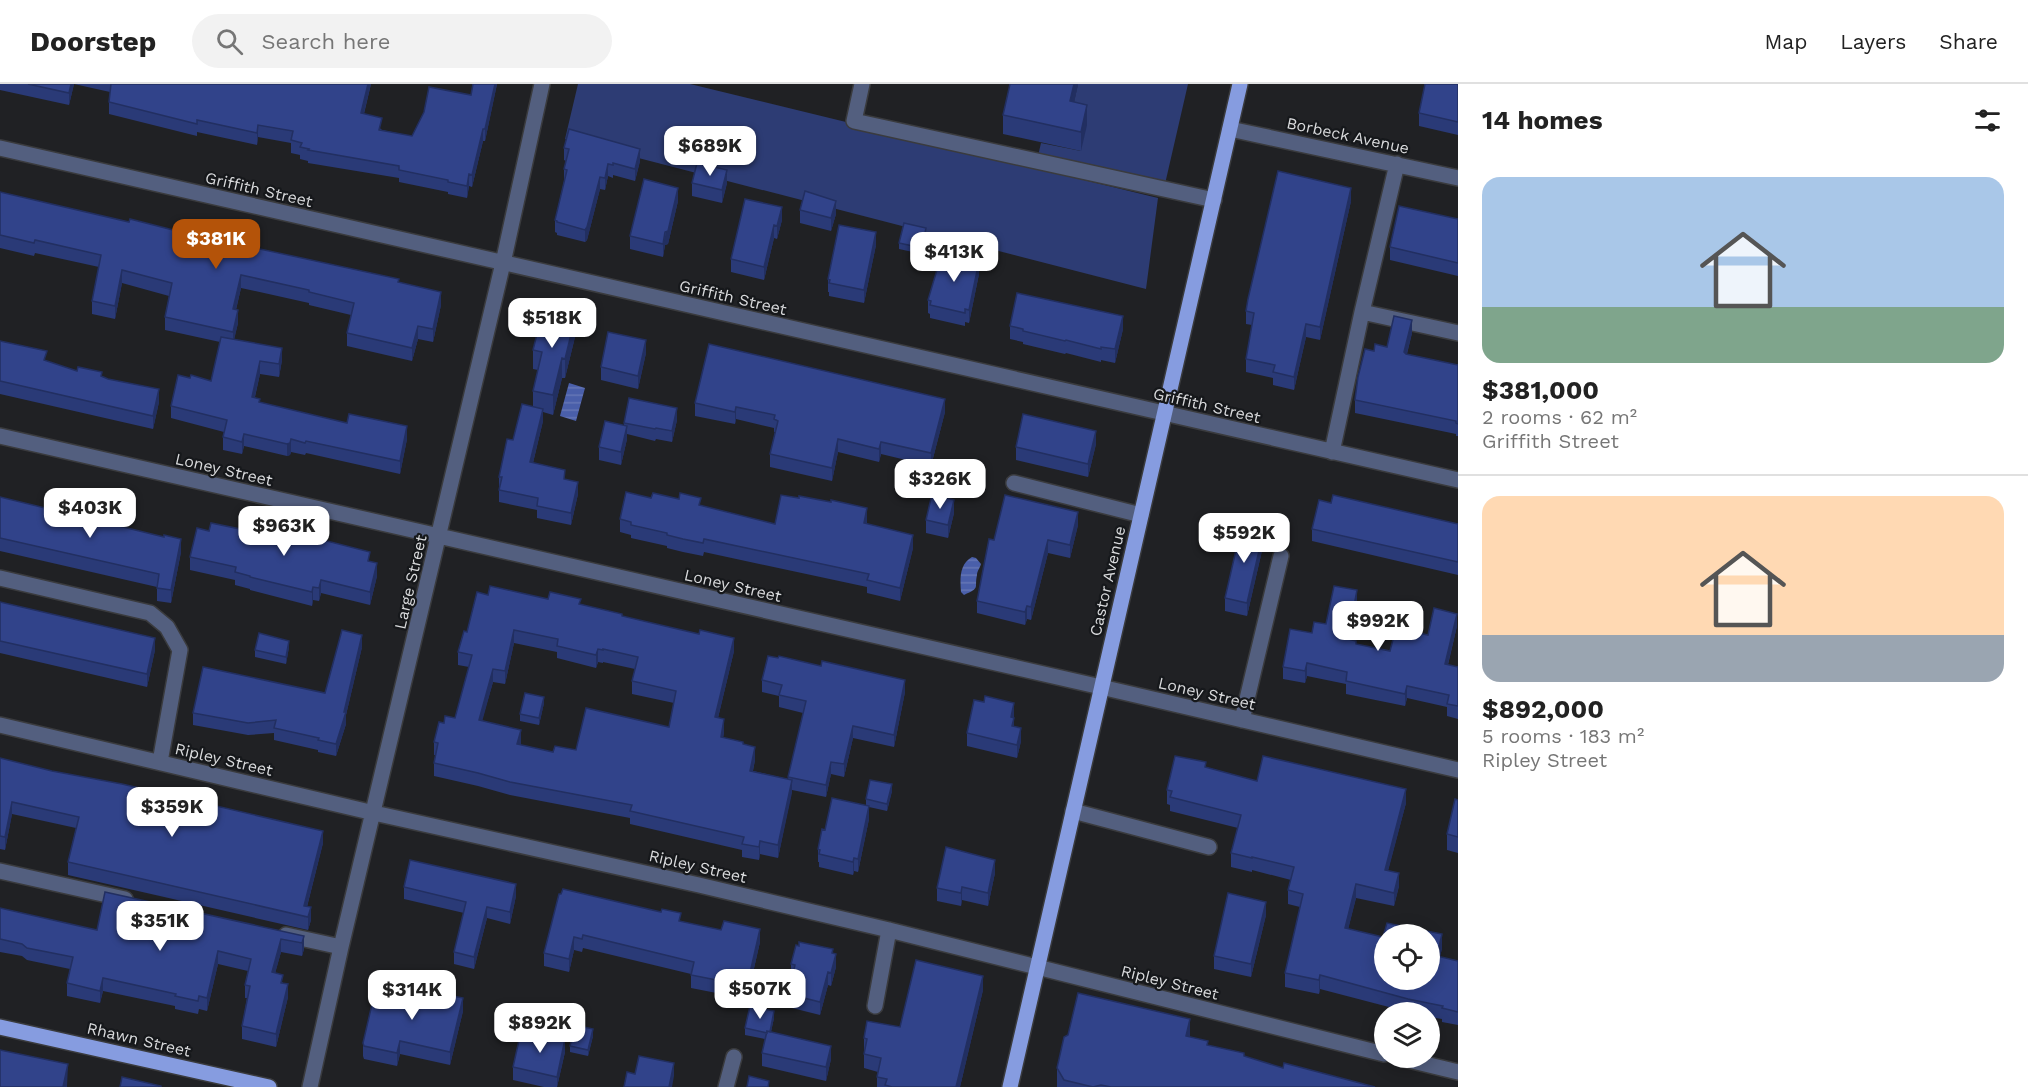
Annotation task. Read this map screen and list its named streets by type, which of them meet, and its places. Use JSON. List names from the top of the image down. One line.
{"streets":{"main road":["Castor Avenue","Rhawn Street"],"street":["Borbeck Avenue","Griffith Street","Loney Street","Large Street","Ripley Street"]},"crossings":[["Borbeck Avenue","Castor Avenue"],["Griffith Street","Castor Avenue"],["Griffith Street","Large Street"],["Loney Street","Castor Avenue"],["Loney Street","Large Street"],["Castor Avenue","Ripley Street"],["Large Street","Ripley Street"]],"page":{"header":"Doorstep","search":"Search here","nav":["Map","Layers","Share"],"heading":"14 homes","price":["$689K","$381K","$413K","$518K","$326K","$403K","$963K","$592K","$992K","$359K","$351K","$507K","$314K","$892K"],"list":[{"name":"$381,000","note":"2 rooms · 62 m² · Griffith Street"},{"name":"$892,000","note":"5 rooms · 183 m² · Ripley Street"}]}}
